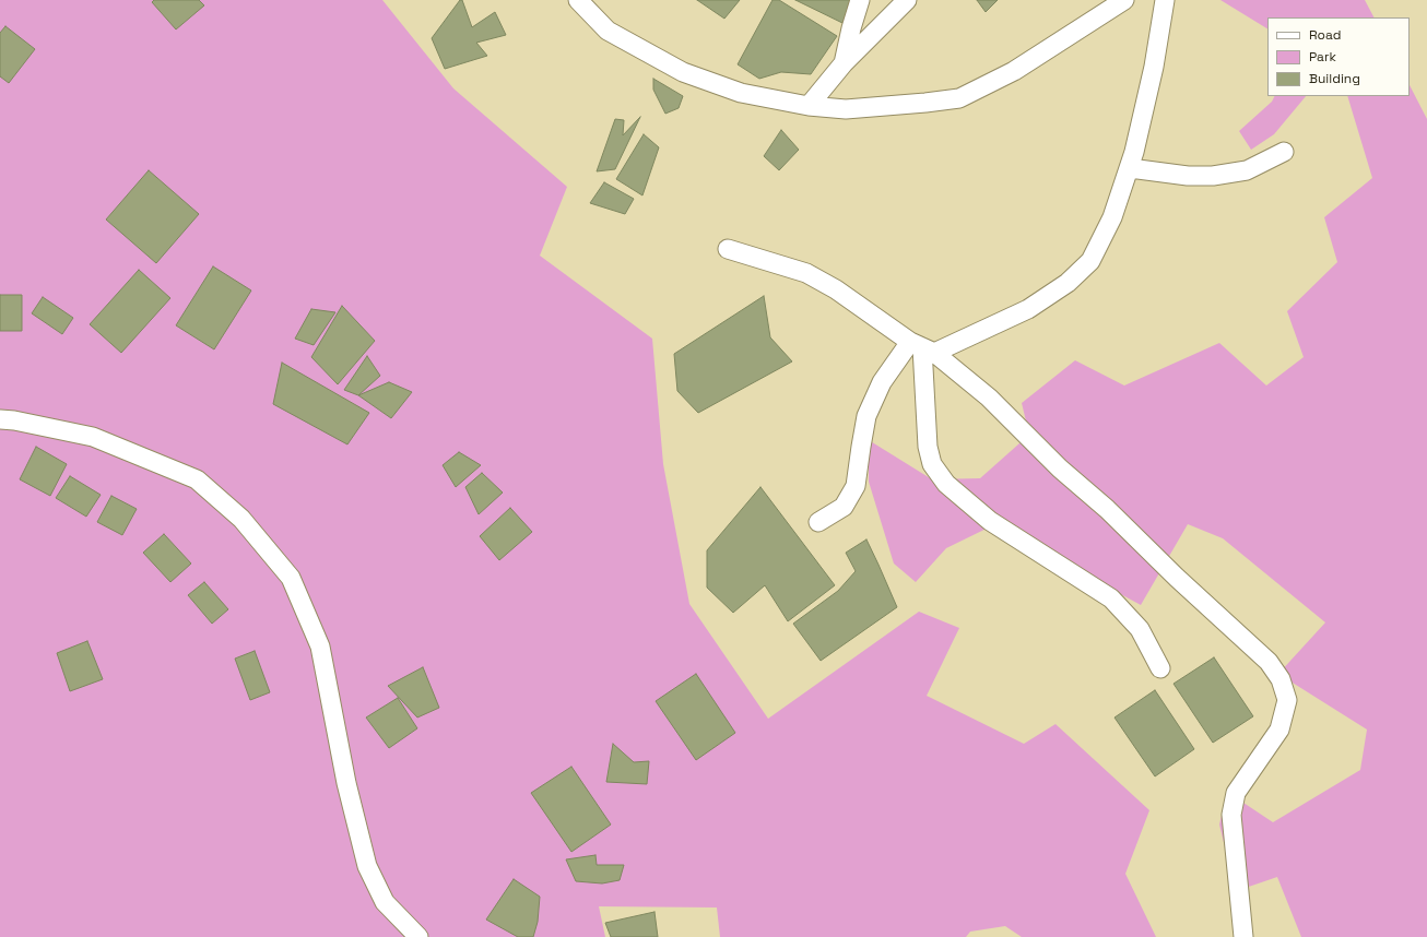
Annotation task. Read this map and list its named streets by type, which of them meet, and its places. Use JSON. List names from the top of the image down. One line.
{"legend":["Road","Park","Building"]}
